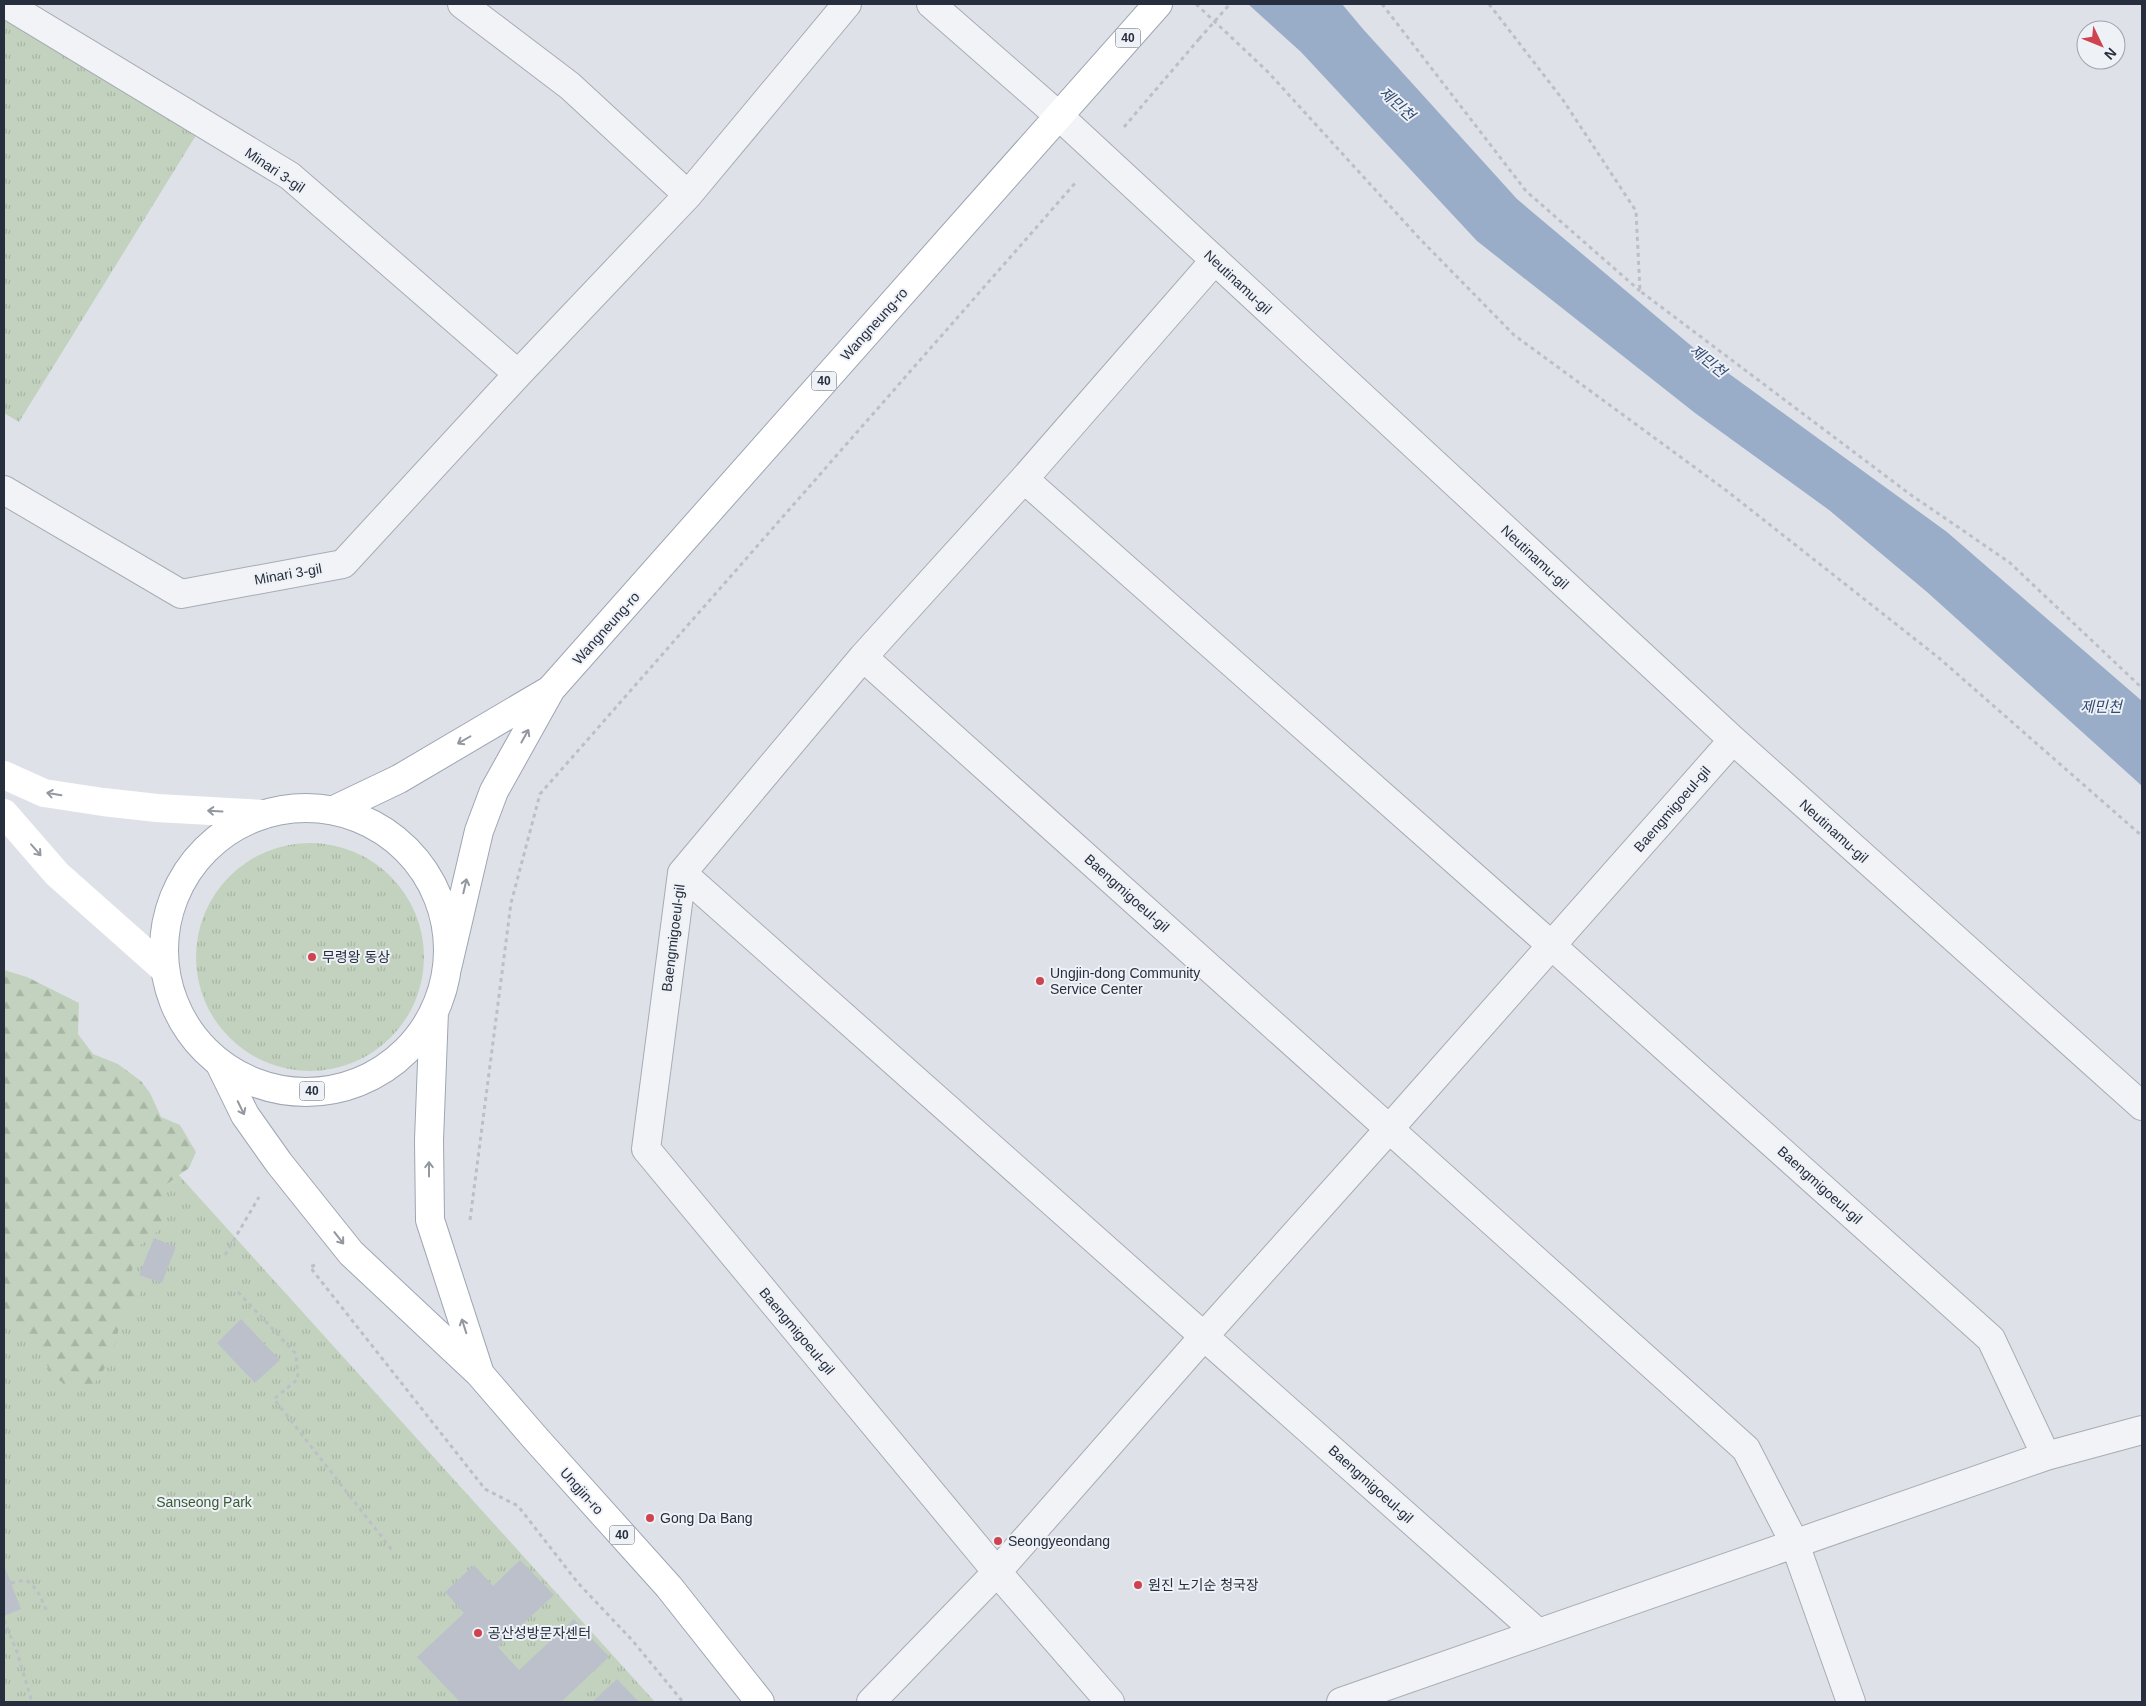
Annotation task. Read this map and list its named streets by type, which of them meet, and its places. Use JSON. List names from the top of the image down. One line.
{"streets":{"main road":["40","Wangneung-ro","Ungjin-ro"],"street":["Minari 3-gil","Neutinamu-gil","Baengmigoeul-gil"]},"crossings":[["40","Wangneung-ro"],["40","Ungjin-ro"],["Neutinamu-gil","Wangneung-ro"],["Neutinamu-gil","Baengmigoeul-gil"]],"water":["제민천"],"parks":["Sanseong Park"],"places":["무령왕 동상","Ungjin-dong Community Service Center","Gong Da Bang","Seongyeondang","원진 노기순 청국장","공산성방문자센터"],"north":"bottom right"}
